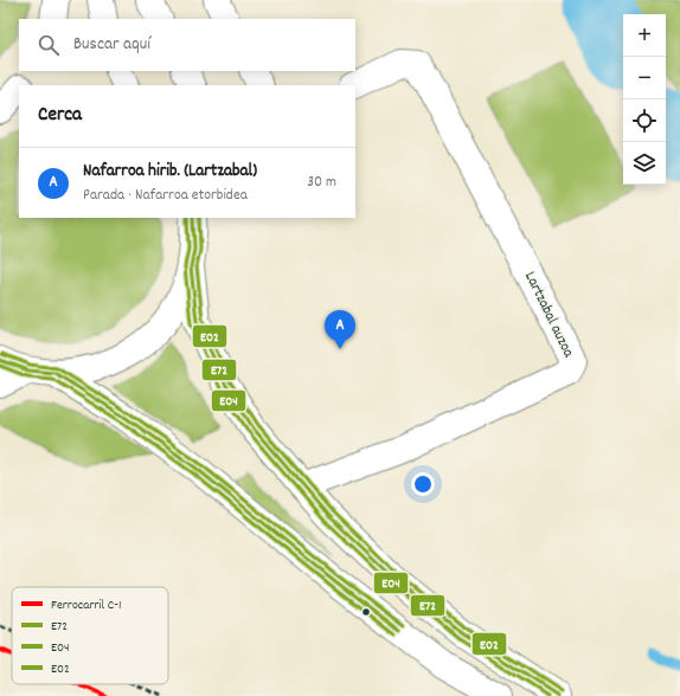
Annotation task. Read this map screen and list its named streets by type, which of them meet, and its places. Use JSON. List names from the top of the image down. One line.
{"streets":{"main road":["Lartzabal auzoa"]},"lines":["transit line E72","transit line E04","transit line E02","rail line C-1"],"legend":["Ferrocarril C-1","E72","E04","E02"],"page":{"map_buttons":["+","−"],"search":"Buscar aquí","heading":"Cerca","list":[{"mark":"A","name":"Nafarroa hirib. (Lartzabal)","note":"Parada · Nafarroa etorbidea","value":"30 m"}],"pins":"A"}}
